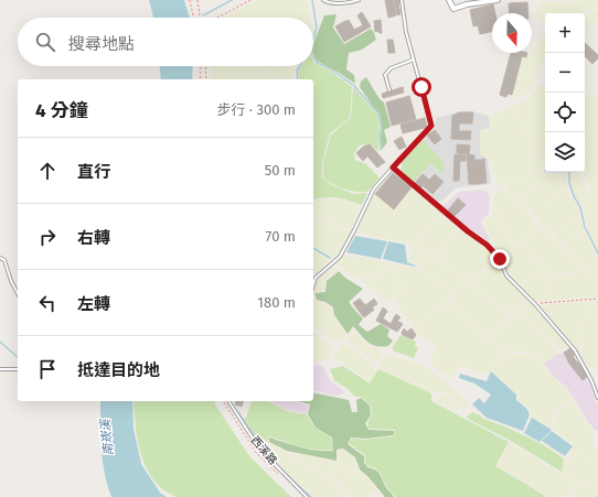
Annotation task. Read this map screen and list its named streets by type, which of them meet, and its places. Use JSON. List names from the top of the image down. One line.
{"streets":{"lane":["西溪路"]},"water":["南崁溪"],"north":"bottom","page":{"map_buttons":["+","−"],"search":"搜尋地點","heading":["4 分鐘","步行 · 300 m"],"list":[["直行","50 m"],["右轉","70 m"],["左轉","180 m"],"抵達目的地"]}}
